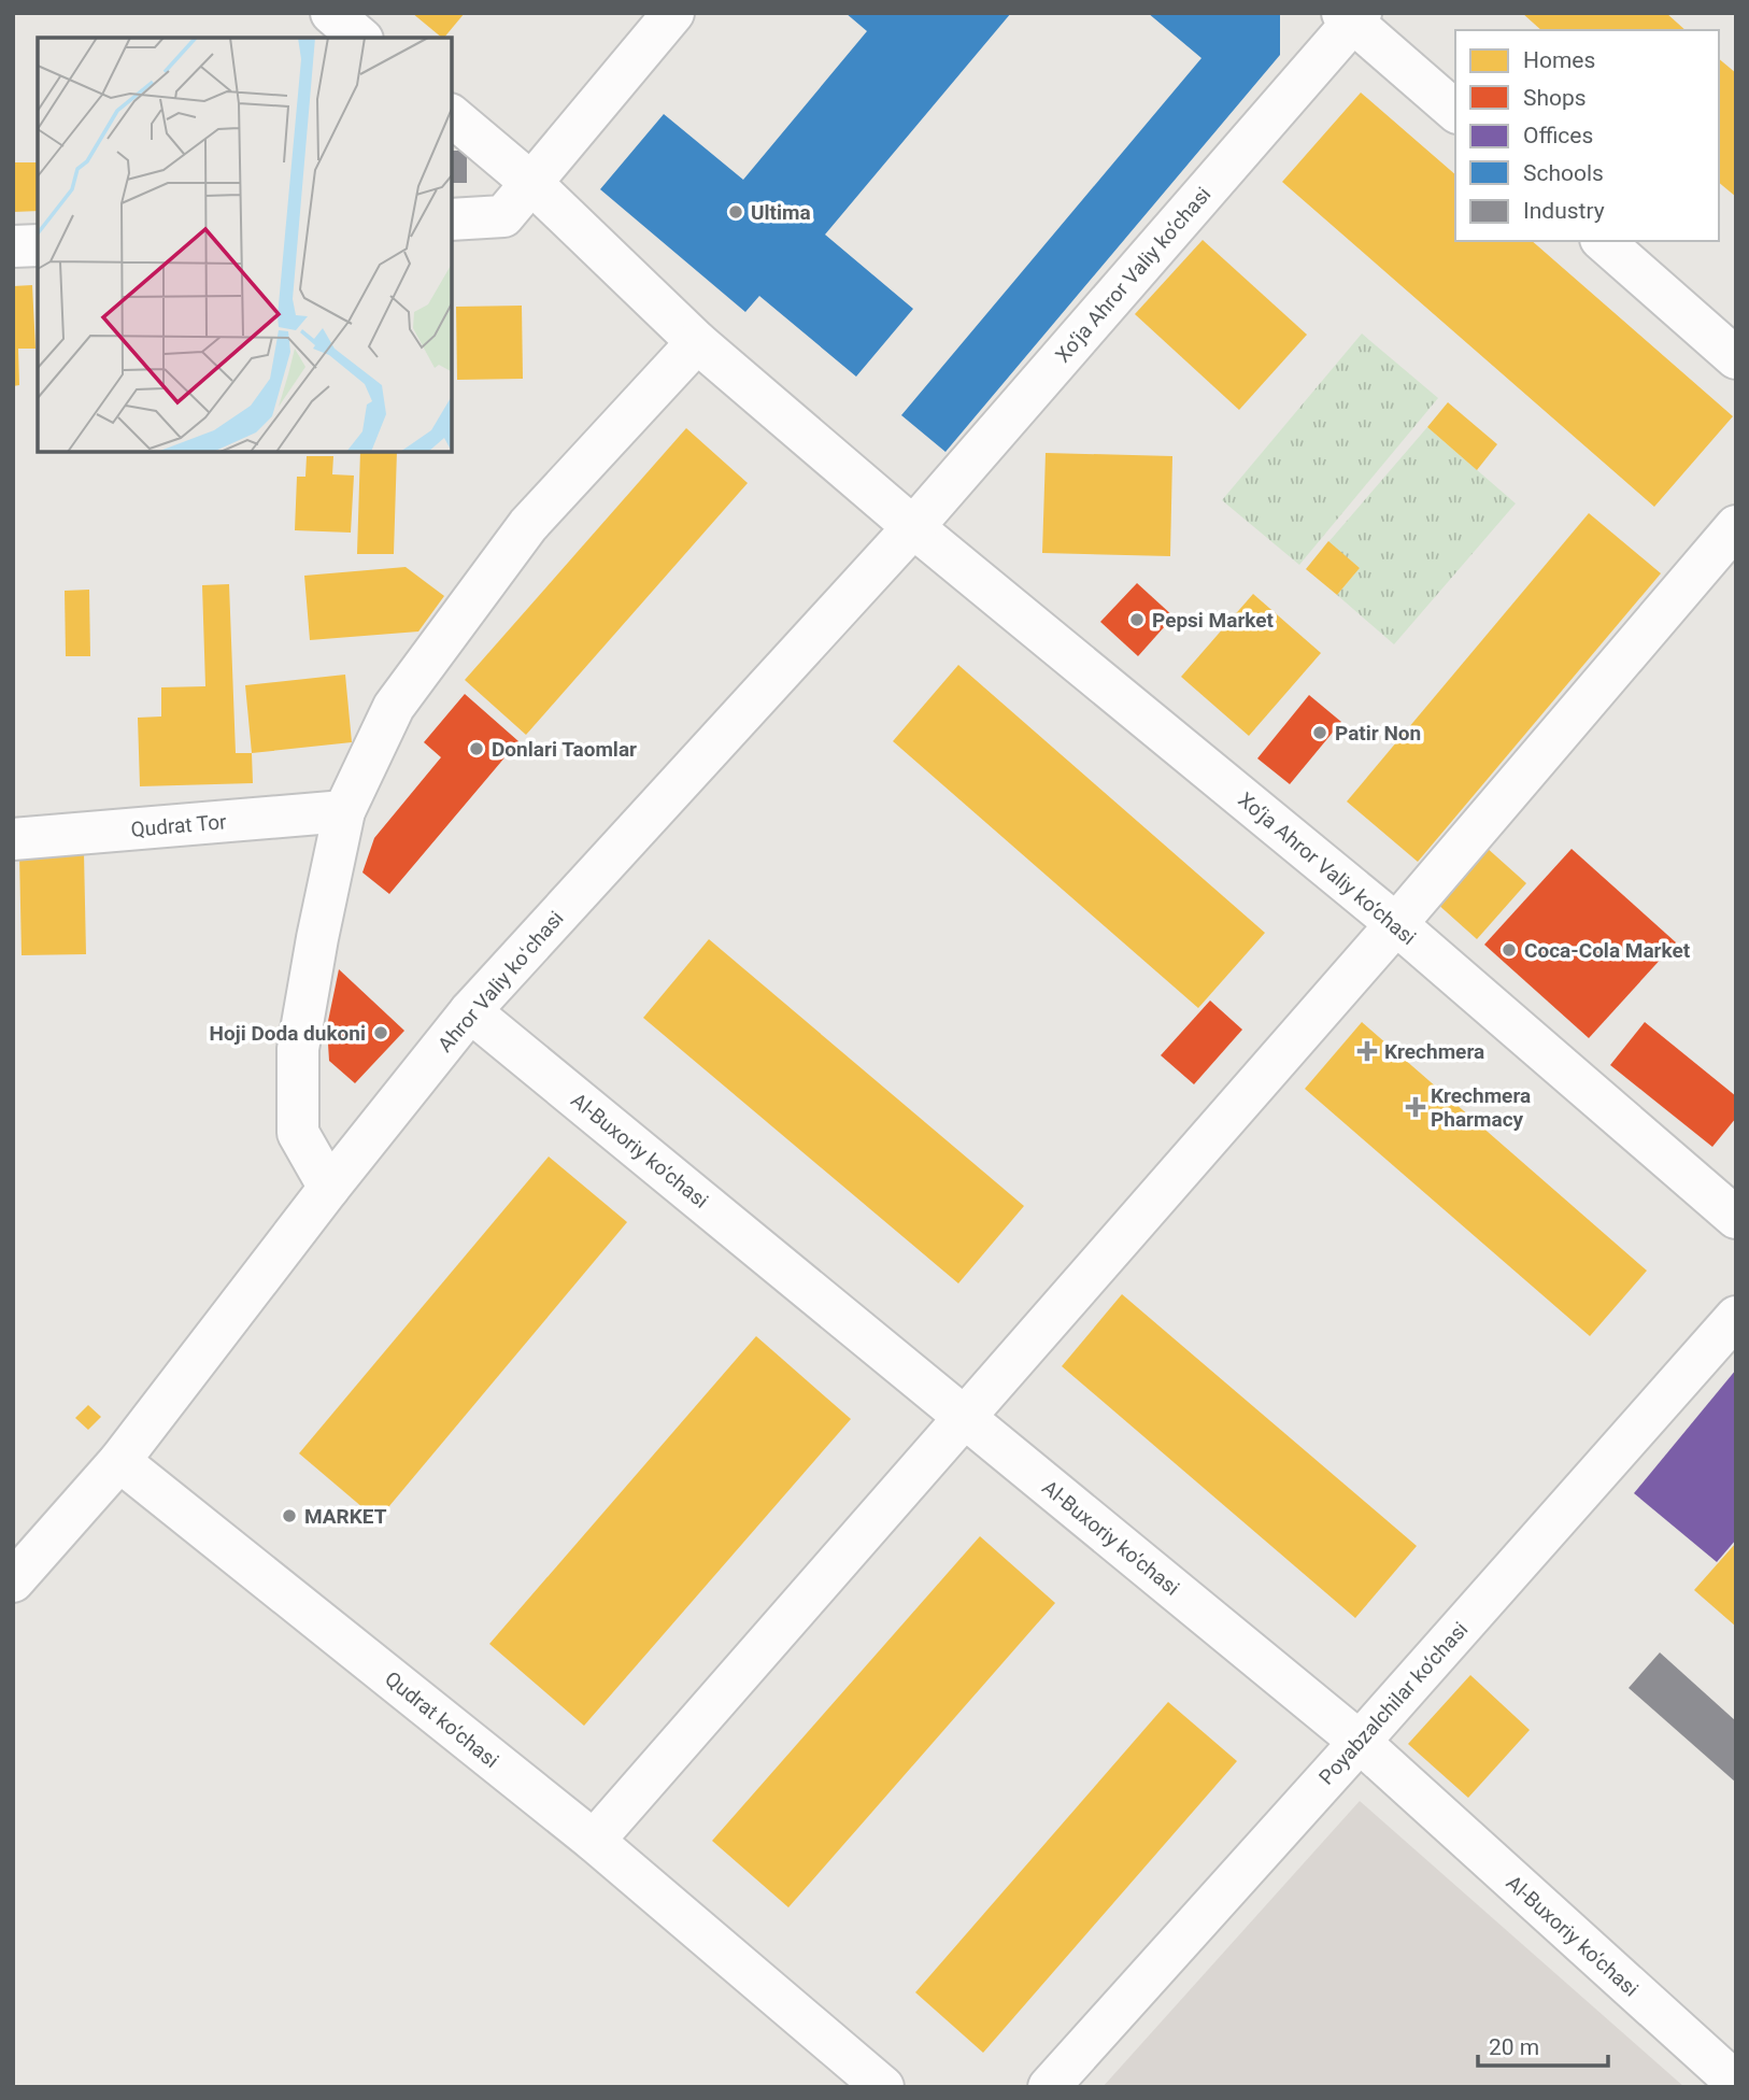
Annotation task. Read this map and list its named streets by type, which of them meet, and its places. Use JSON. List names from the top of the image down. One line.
{"streets":{"street":["Xo‘ja Ahror Valiy ko‘chasi","Qudrat Tor","Ahror Valiy koʻchasi","Al-Buxoriy ko‘chasi","Poyabzalchilar ko‘chasi","Qudrat ko‘chasi"]},"crossings":[["Xo‘ja Ahror Valiy ko‘chasi","Ahror Valiy koʻchasi"],["Ahror Valiy koʻchasi","Al-Buxoriy ko‘chasi"],["Ahror Valiy koʻchasi","Qudrat ko‘chasi"],["Al-Buxoriy ko‘chasi","Poyabzalchilar ko‘chasi"]],"places":{"other":["Ultima","Pepsi Market","Patir Non","Donlari Taomlar","Coca-Cola Market","Hoji Doda dukoni","MARKET"],"health":["Krechmera","Krechmera Pharmacy"]},"legend":["Homes","Shops","Offices","Schools","Industry"],"scale_bar":"20 m"}
